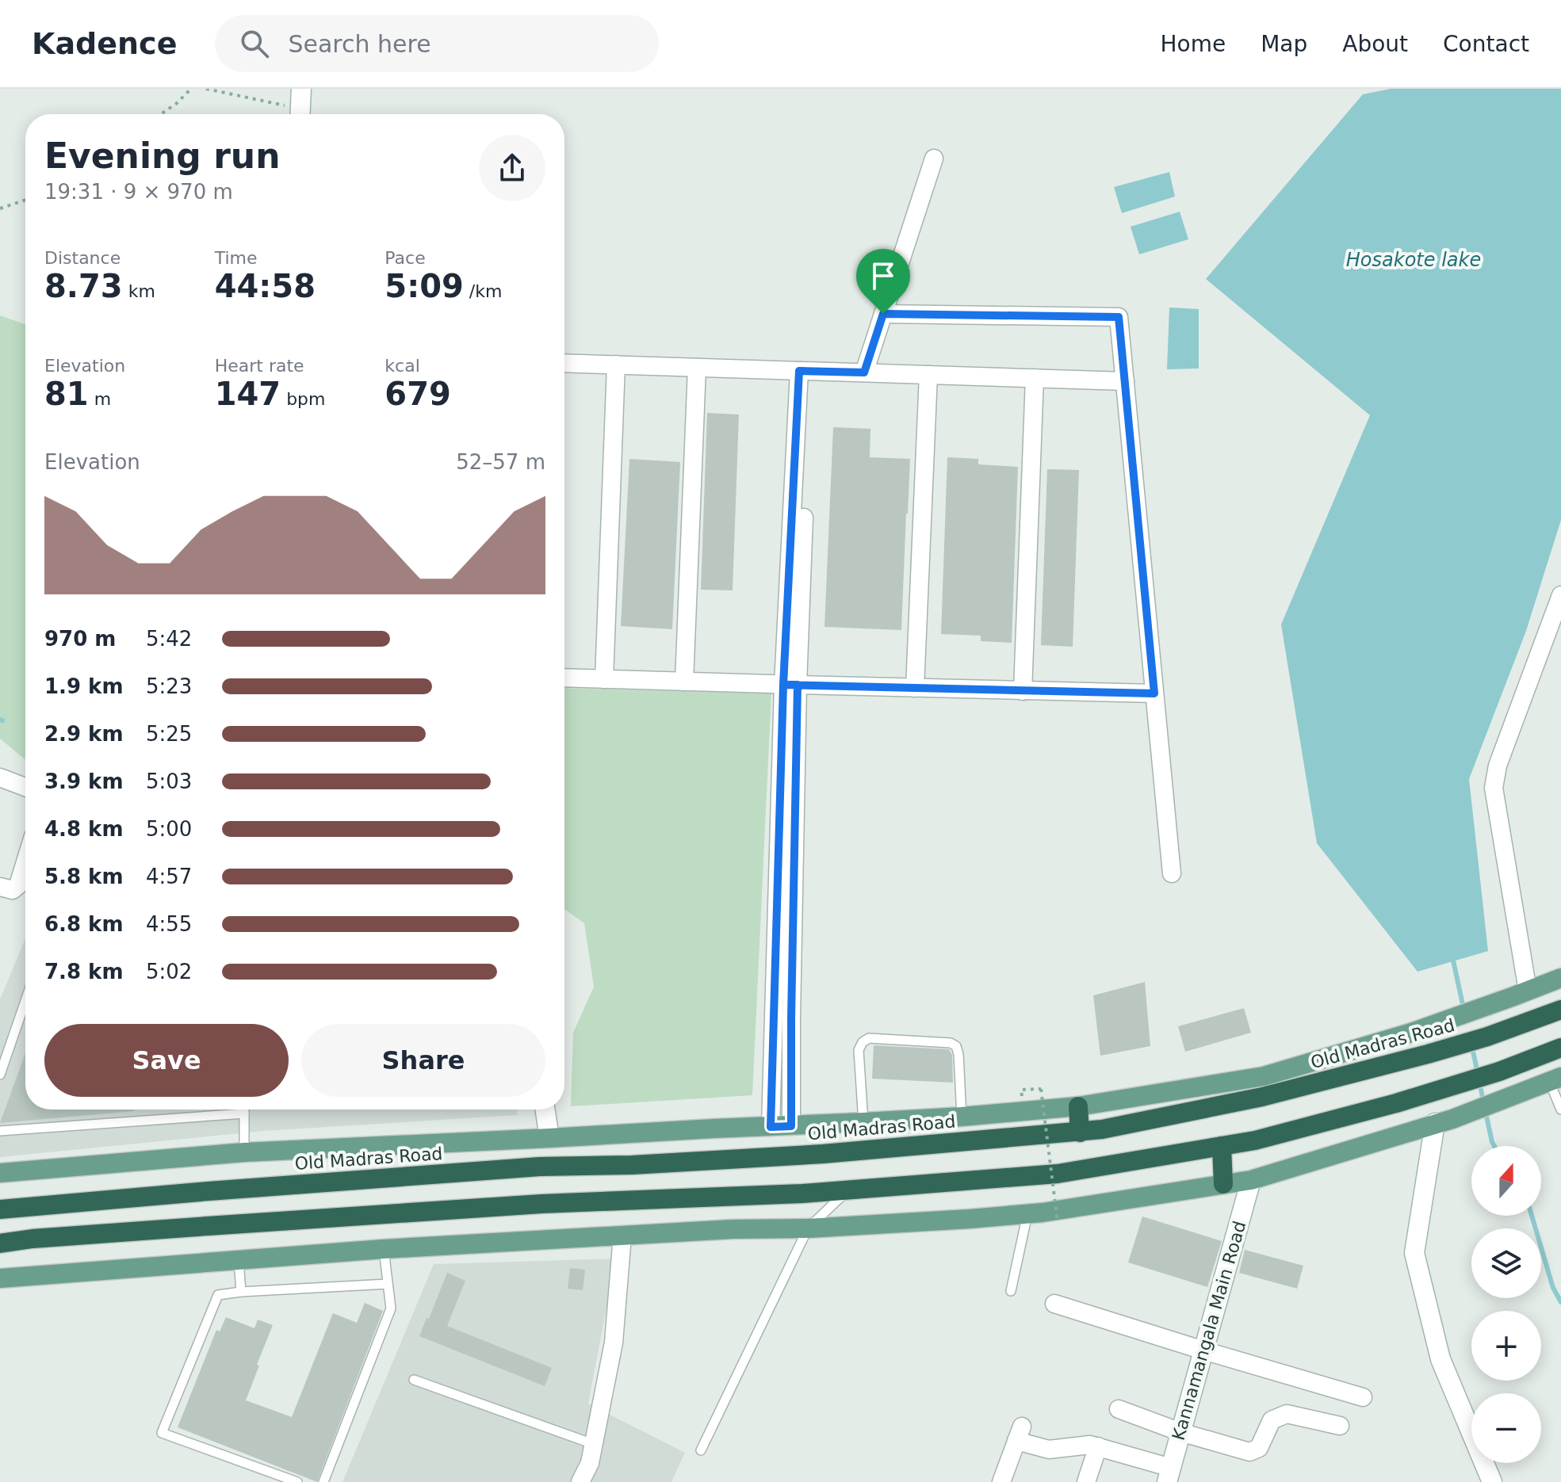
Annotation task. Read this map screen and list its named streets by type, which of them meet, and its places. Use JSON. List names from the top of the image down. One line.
{"streets":{"highway":["Old Madras Road"],"street":["Kannamangala Main Road"]},"water":["Hosakote lake"],"north":"top","page":{"header":"Kadence","search":"Search here","nav":["Home","Map","About","Contact"],"heading":["Evening run","19:31 · 9 × 970 m"],"stats":[["Distance","8.73 km"],["Time","44:58"],["Pace","5:09 /km"],["Elevation","81 m"],["Heart rate","147 bpm"],["kcal","679"]],"chart":["Elevation","52–57 m"],"list":[{"name":"970 m","note":"5:42"},{"name":"1.9 km","note":"5:23"},{"name":"2.9 km","note":"5:25"},{"name":"3.9 km","note":"5:03"},{"name":"4.8 km","note":"5:00"},{"name":"5.8 km","note":"4:57"},{"name":"6.8 km","note":"4:55"},{"name":"7.8 km","note":"5:02"}],"buttons":["Save","Share"],"map_buttons":["+","−"]}}
